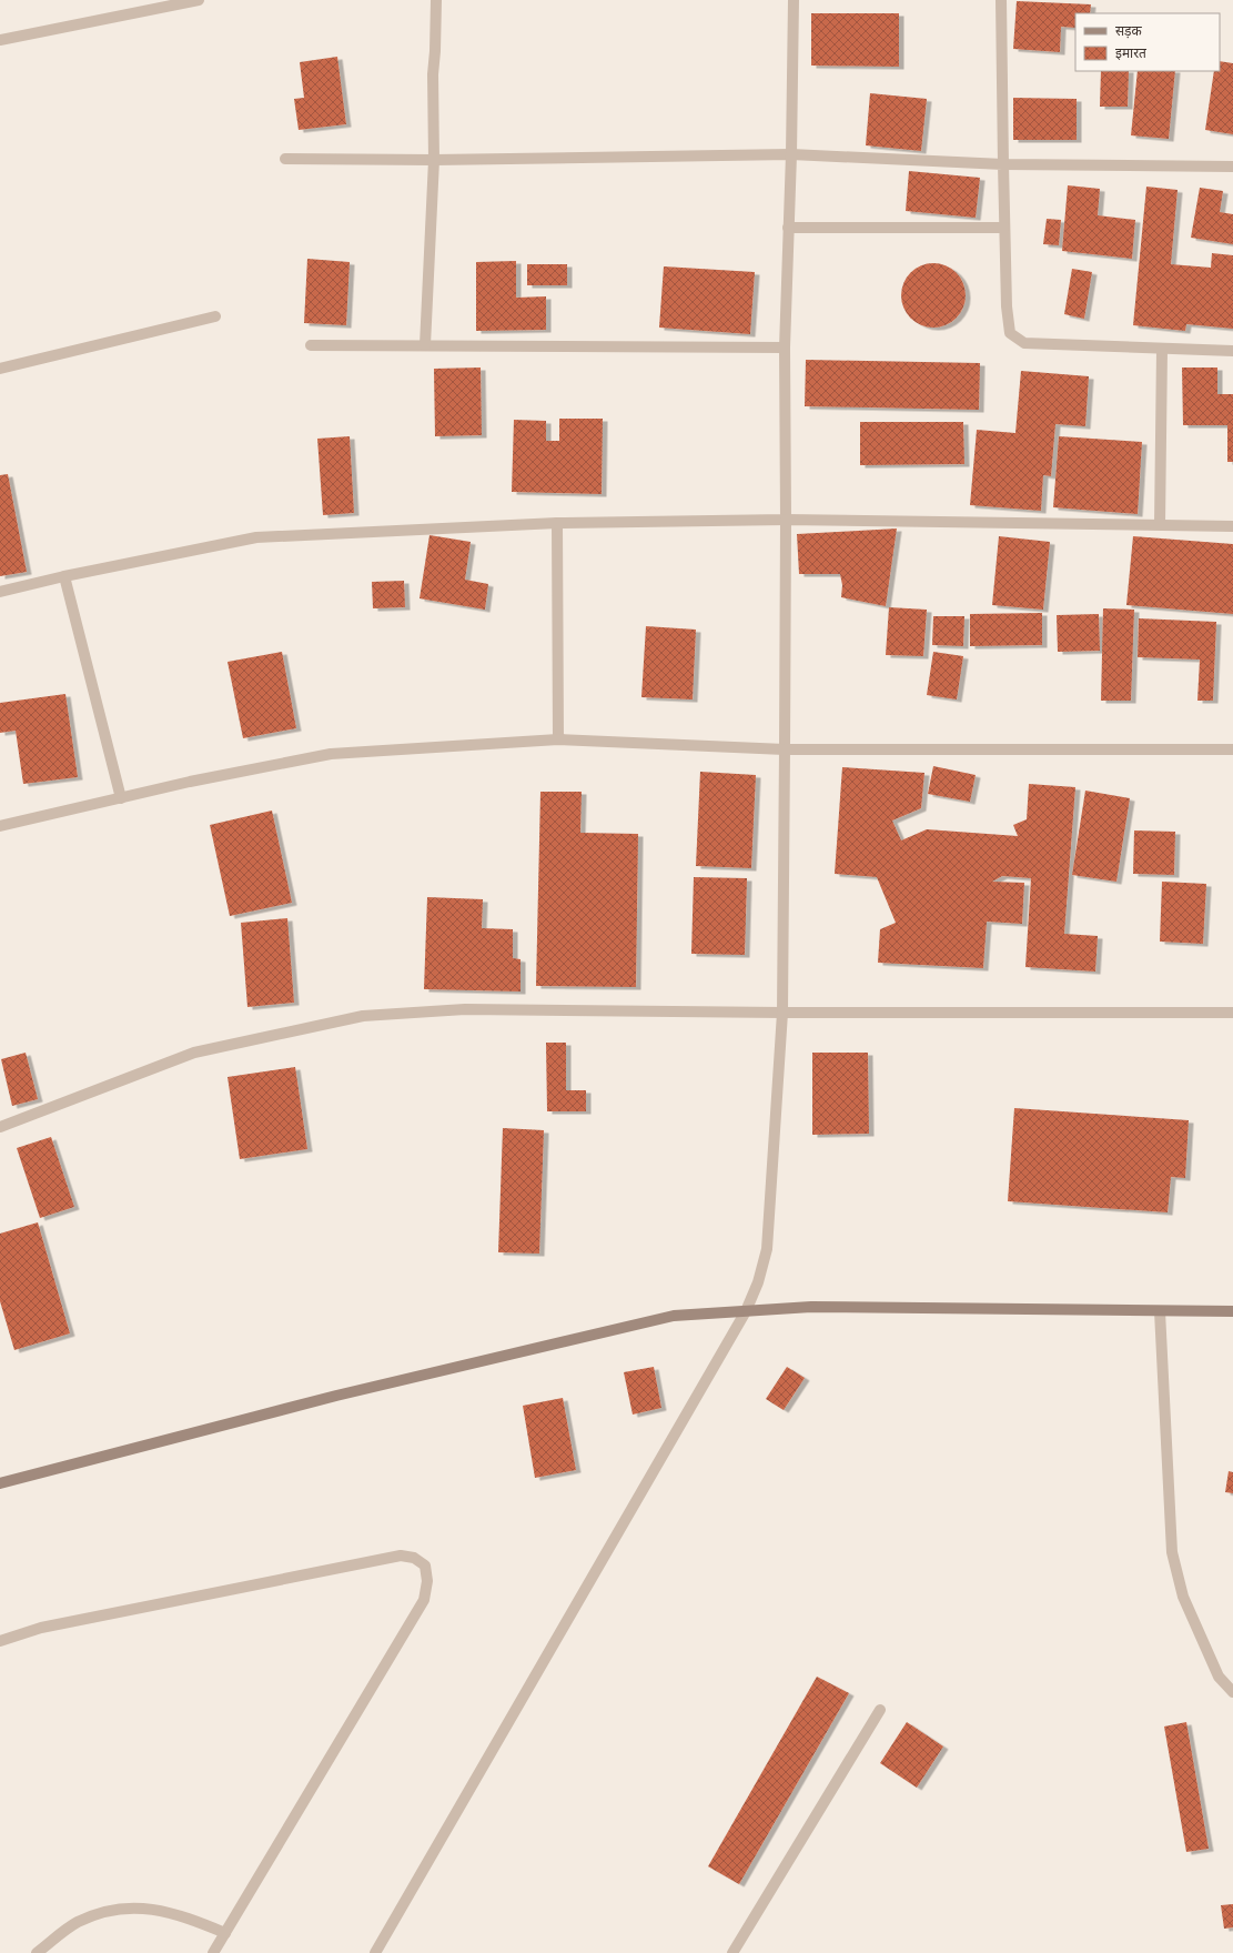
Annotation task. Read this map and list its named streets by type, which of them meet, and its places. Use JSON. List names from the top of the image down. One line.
{"legend":["सड़क","इमारत"]}
